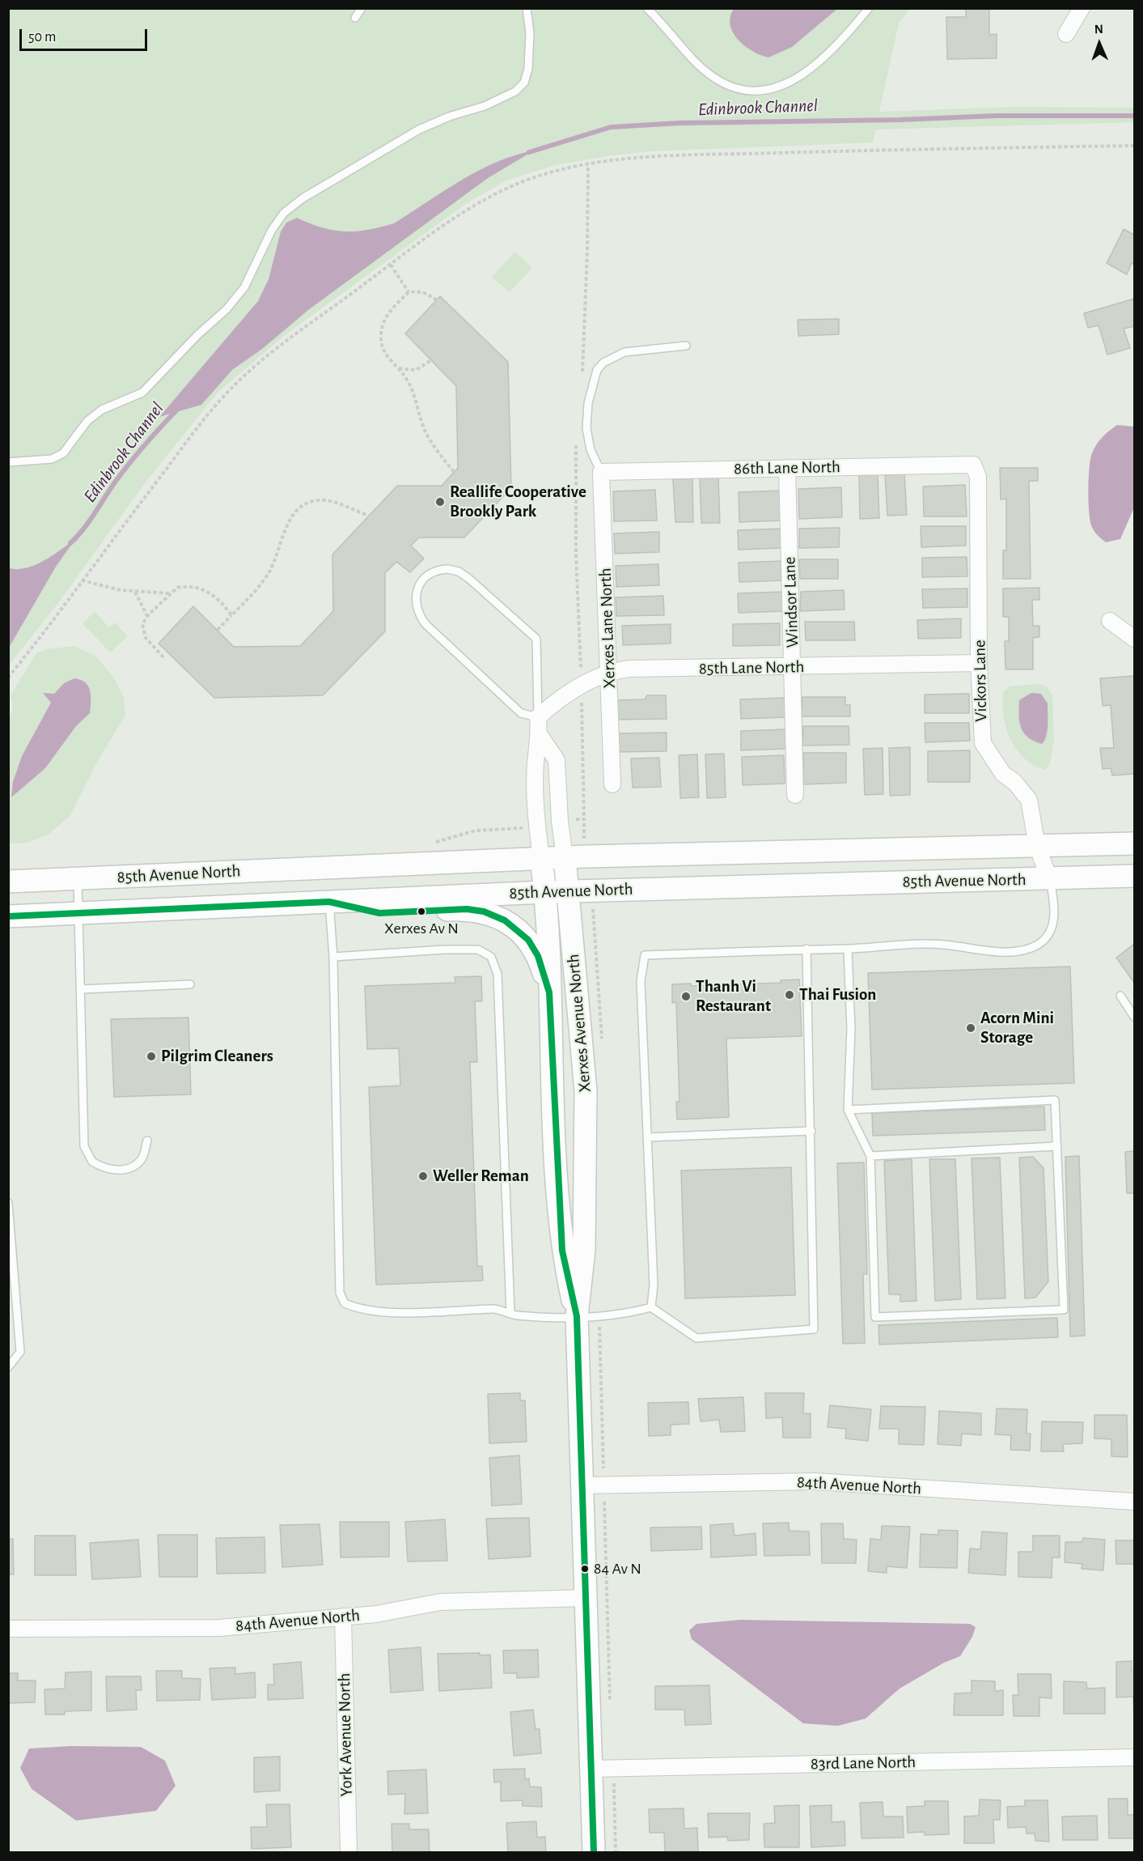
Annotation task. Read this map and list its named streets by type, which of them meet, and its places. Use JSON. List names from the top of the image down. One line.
{"streets":{"main road":["85th Avenue North","Xerxes Avenue North"],"street":["86th Lane North","Windsor Lane","Xerxes Lane North","85th Lane North","Vickors Lane","84th Avenue North","York Avenue North","83rd Lane North"]},"crossings":[["86th Lane North","Windsor Lane"],["86th Lane North","Xerxes Lane North"],["86th Lane North","Vickors Lane"],["Windsor Lane","85th Lane North"],["Xerxes Lane North","85th Lane North"],["85th Lane North","Vickors Lane"],["85th Lane North","Xerxes Avenue North"],["Vickors Lane","85th Avenue North"],["85th Avenue North","Xerxes Avenue North"],["Xerxes Avenue North","84th Avenue North"],["Xerxes Avenue North","83rd Lane North"],["84th Avenue North","York Avenue North"]],"water":["Edinbrook Channel"],"places":["Reallife Cooperative Brookly Park","Xerxes Av N","Thai Fusion","Thanh Vi Restaurant","Acorn Mini Storage","Pilgrim Cleaners","Weller Reman","84 Av N"],"scale_bar":"50 m","north":"top"}
